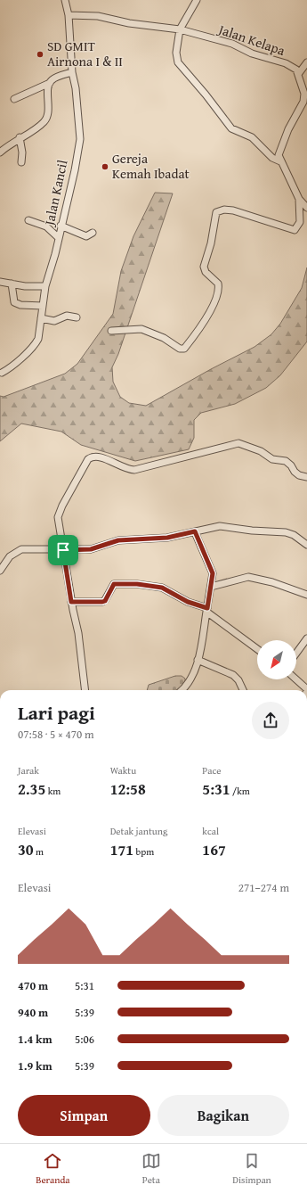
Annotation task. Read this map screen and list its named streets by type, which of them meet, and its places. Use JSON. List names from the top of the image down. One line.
{"streets":{"street":["Jalan Kelapa","Jalan Kancil"]},"crossings":[["Jalan Kelapa","Jalan Kancil"]],"places":["SD GMIT Airnona I & II","Gereja Kemah Ibadat"],"north":"bottom left","page":{"heading":["Lari pagi","07:58 · 5 × 470 m"],"stats":[["Jarak","2.35 km"],["Waktu","12:58"],["Pace","5:31 /km"],["Elevasi","30 m"],["Detak jantung","171 bpm"],["kcal","167"]],"chart":["Elevasi","271–274 m"],"list":[{"name":"470 m","note":"5:31"},{"name":"940 m","note":"5:39"},{"name":"1.4 km","note":"5:06"},{"name":"1.9 km","note":"5:39"}],"buttons":["Simpan","Bagikan"],"tabs":["Beranda","Peta","Disimpan"]}}
